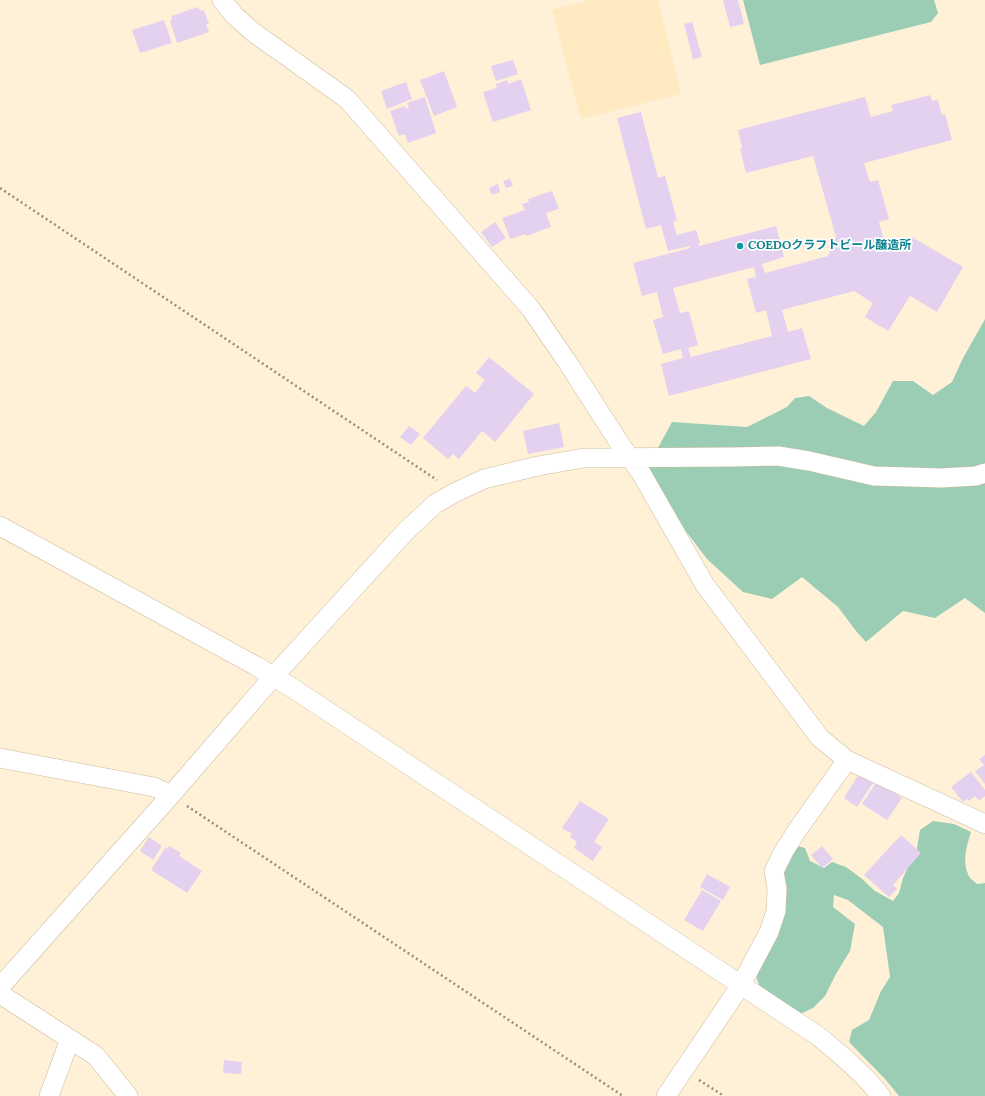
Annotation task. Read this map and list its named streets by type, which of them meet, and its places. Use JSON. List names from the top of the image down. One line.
{"places":["COEDOクラフトビール醸造所"]}
